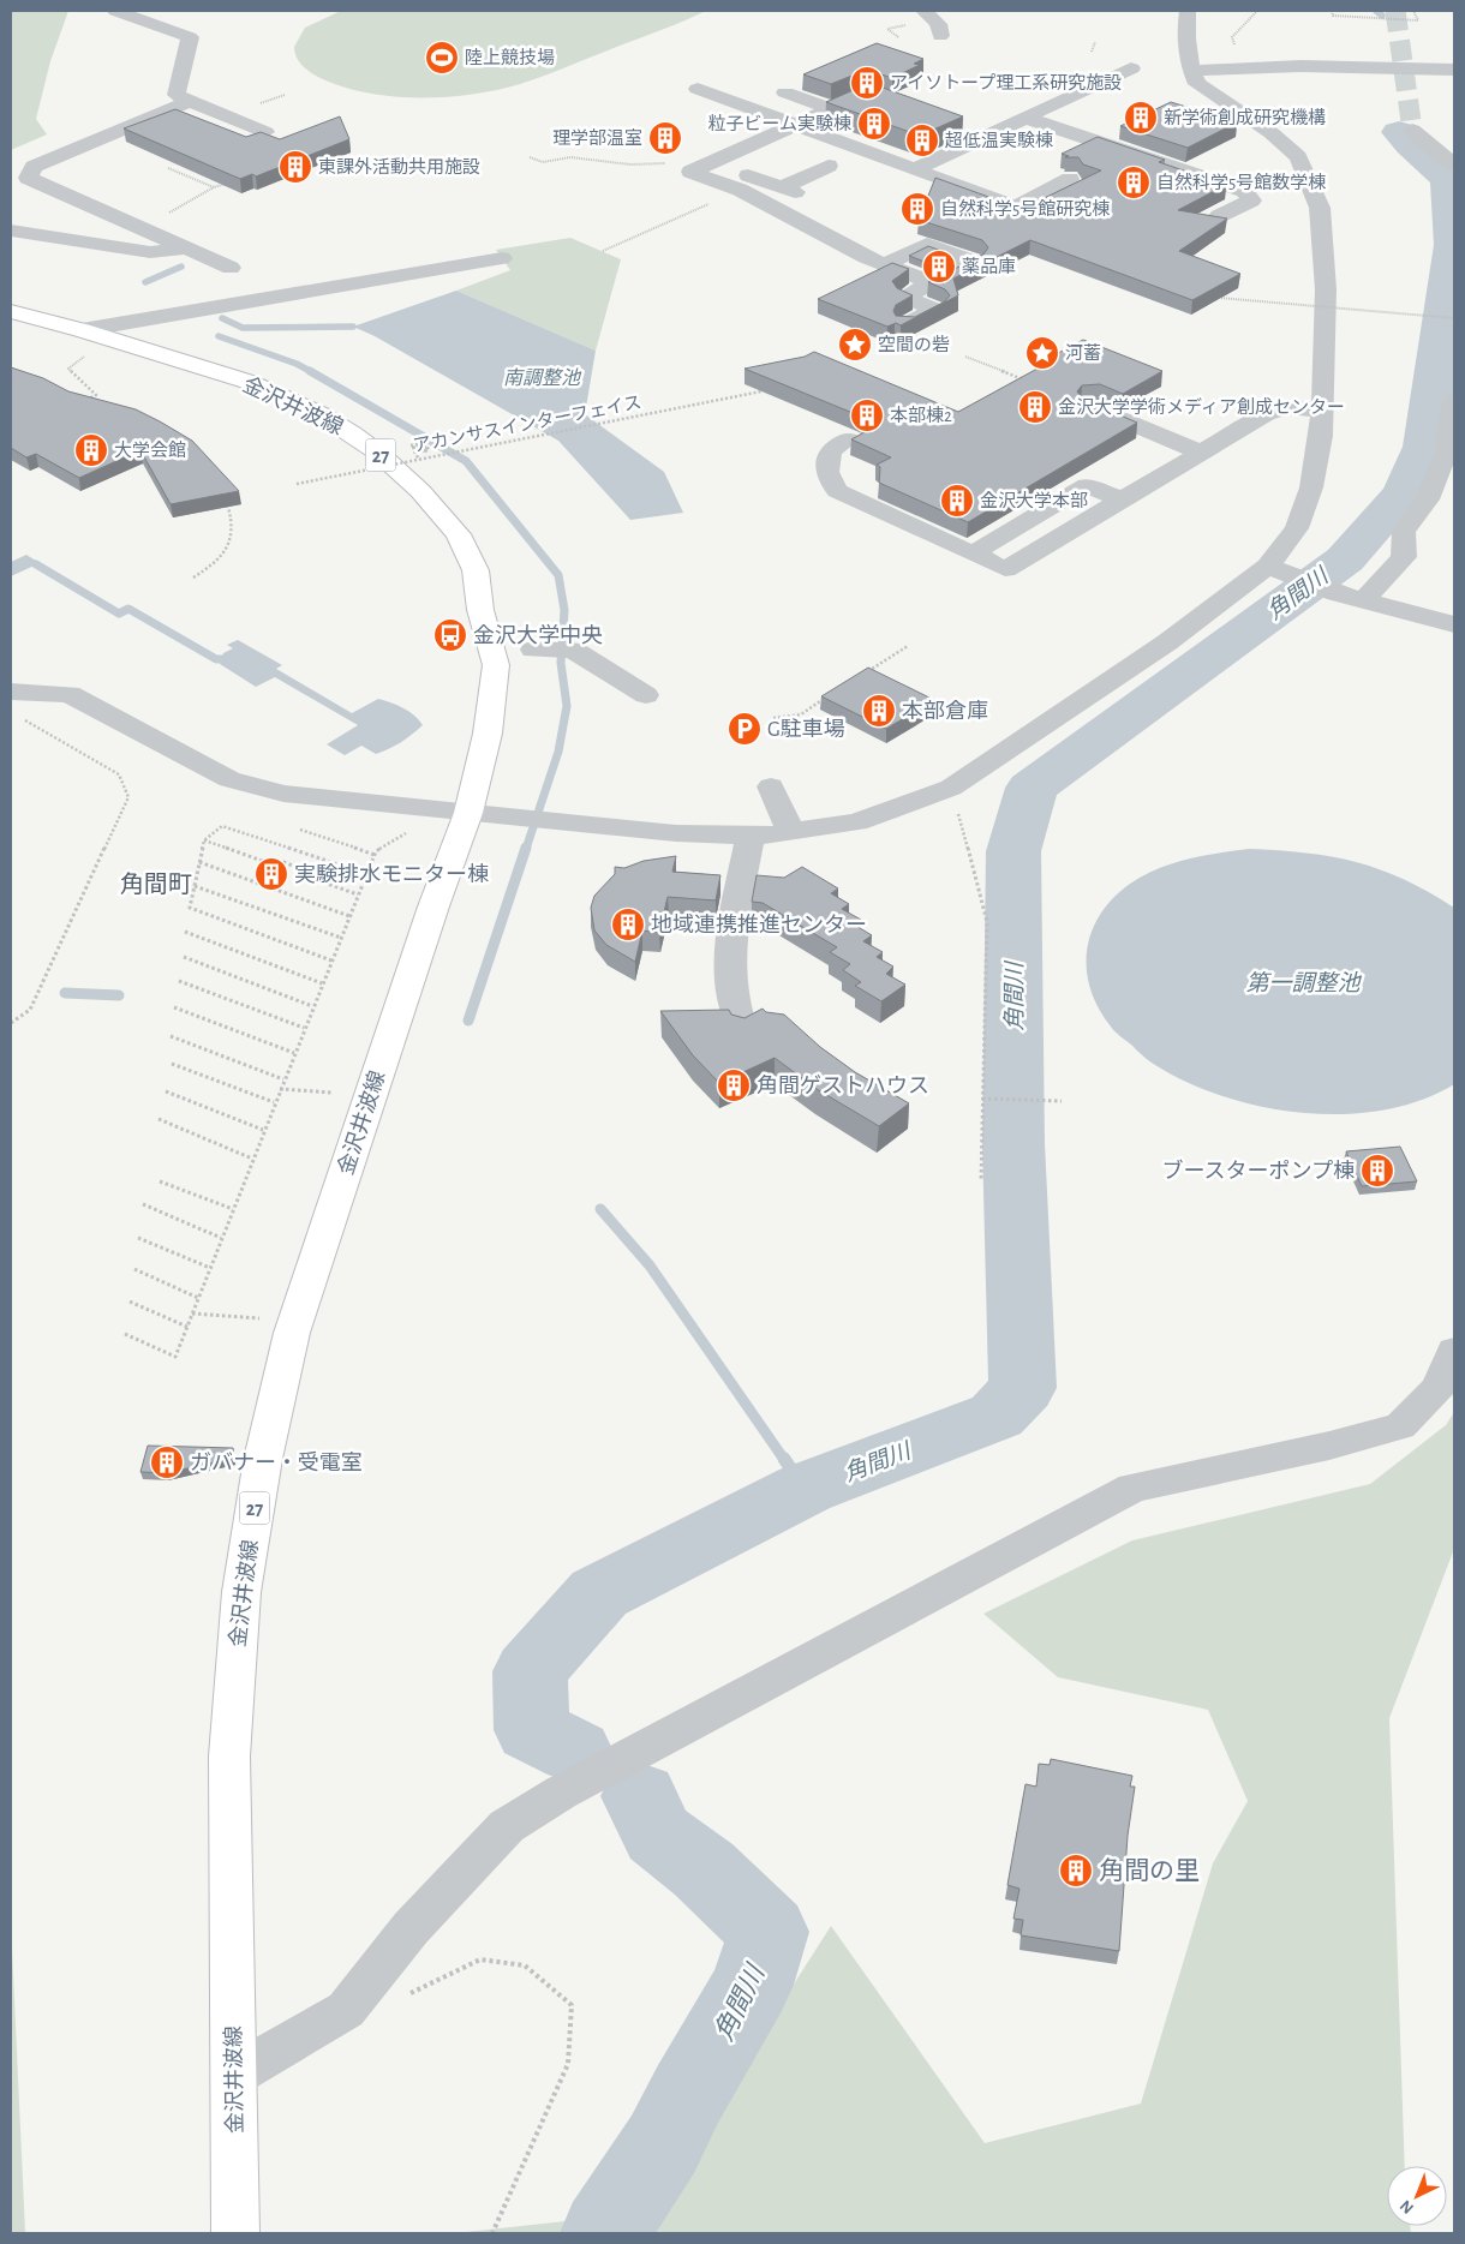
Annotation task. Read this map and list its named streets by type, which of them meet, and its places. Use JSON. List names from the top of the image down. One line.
{"streets":{"main road":["金沢井波線","27"],"path":["アカンサスインターフェイス"]},"districts":["角間町"],"water":["南調整池","角間川","第一調整池"],"places":{"sports":["陸上競技場"],"building":["アイソトープ理工系研究施設","新学術創成研究機構","粒子ビーム実験棟","理学部温室","超低温実験棟","東課外活動共用施設","自然科学5号館数学棟","自然科学5号館研究棟","薬品庫","金沢大学学術メディア創成センター","本部棟2","大学会館","金沢大学本部","本部倉庫","実験排水モニター棟","地域連携推進センター","角間ゲストハウス","ブースターポンプ棟","ガバナー・受電室","角間の里"],"place":["空間の砦","河蓄"],"bus stop":["金沢大学中央"],"parking":["G駐車場"]},"north":"bottom left"}
